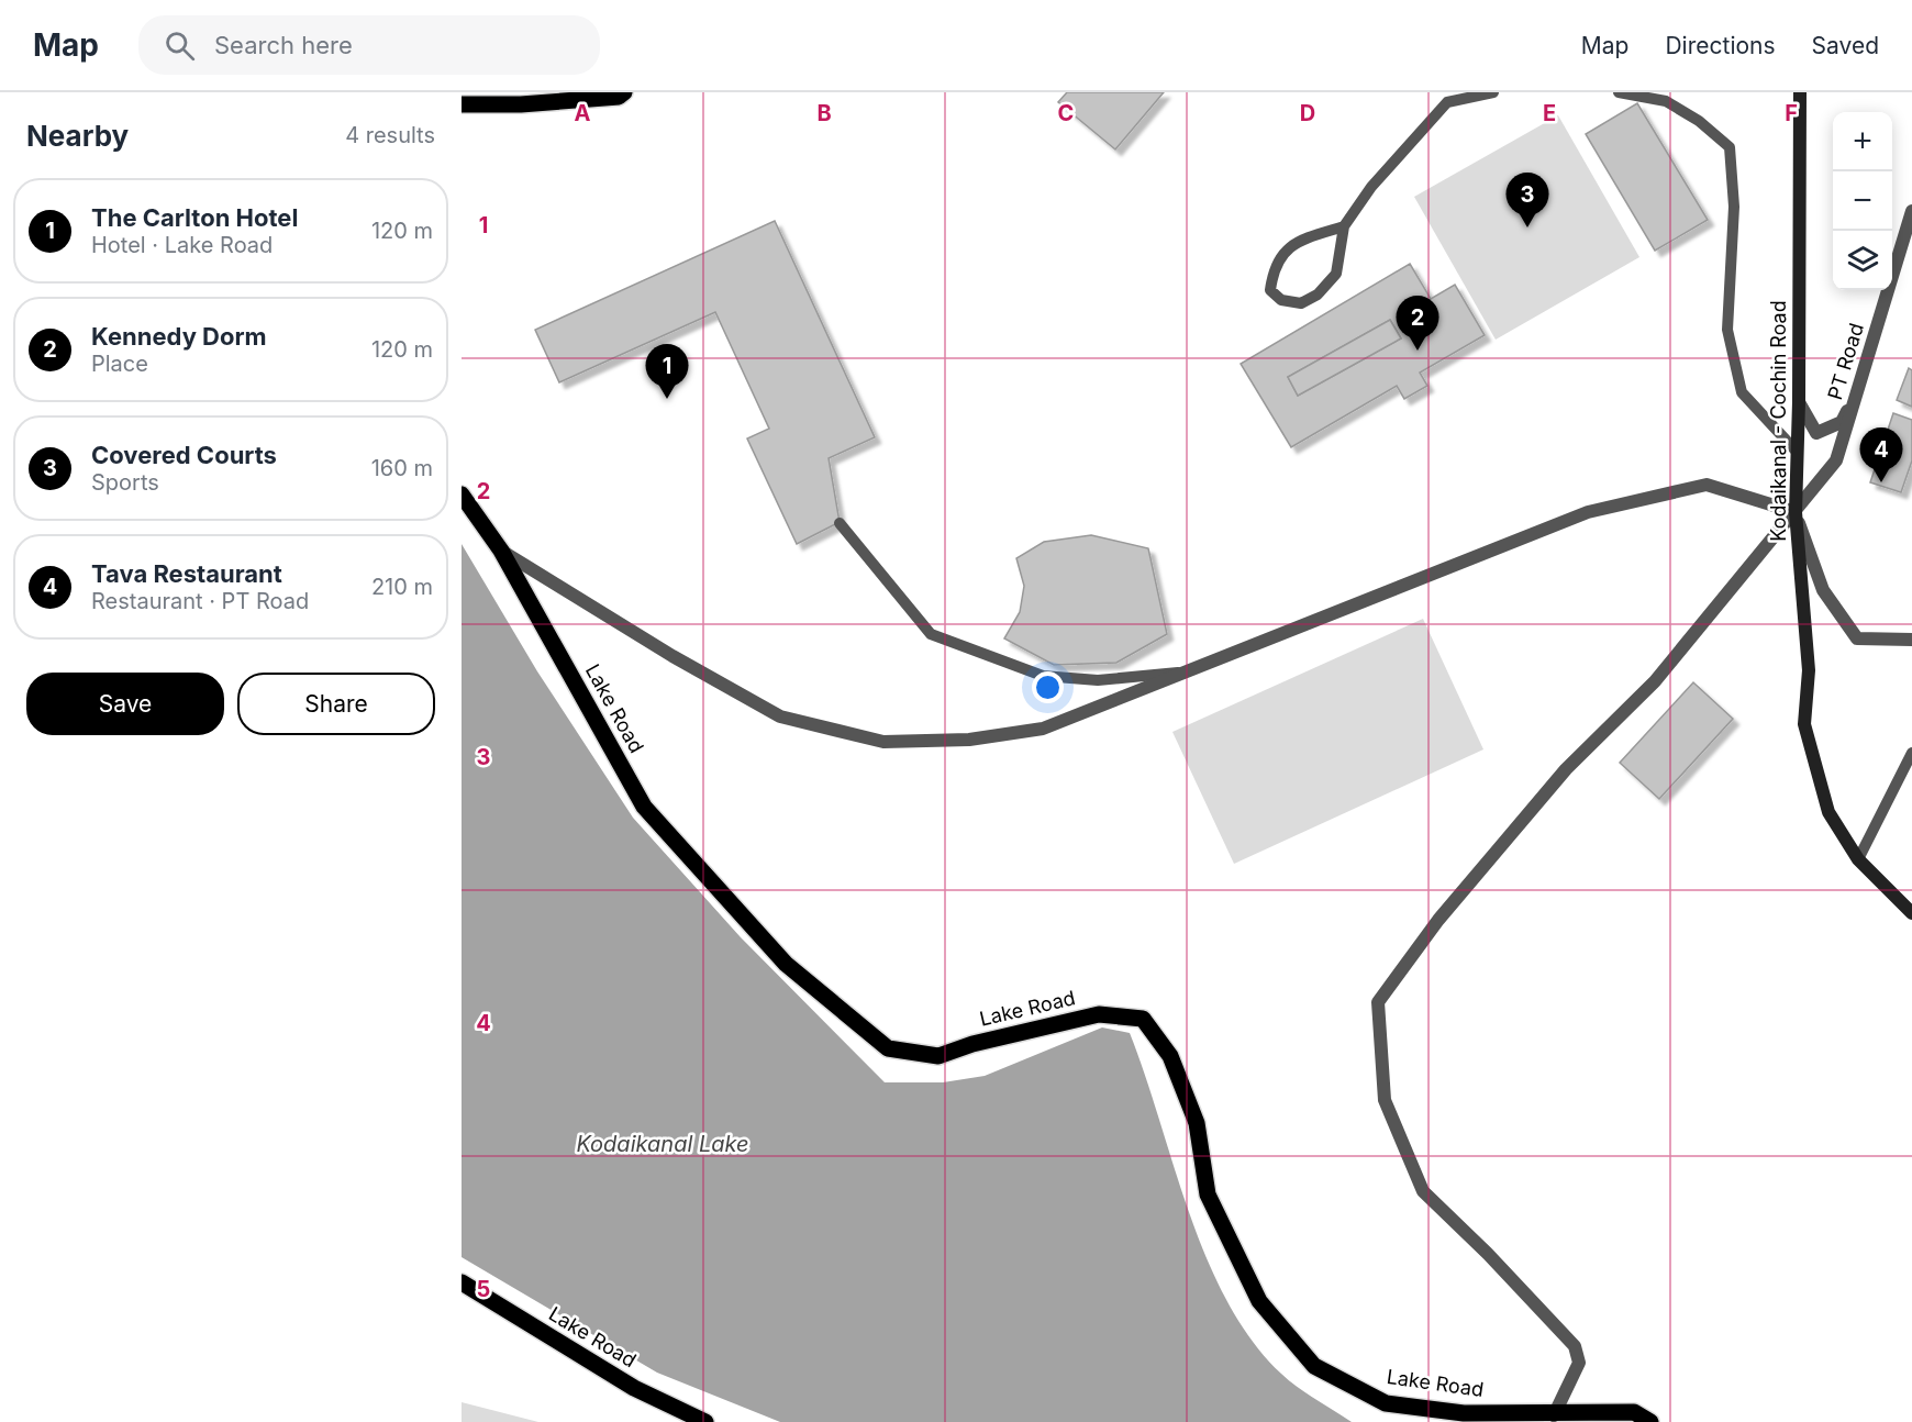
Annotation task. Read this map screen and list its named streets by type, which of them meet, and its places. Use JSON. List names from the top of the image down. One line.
{"streets":{"main road":["Kodaikanal - Cochin Road","Lake Road"],"street":["PT Road"]},"crossings":[["PT Road","Kodaikanal - Cochin Road"],["PT Road","Lake Road"]],"water":["Kodaikanal Lake"],"page":{"header":"Map","search":"Search here","nav":["Map","Directions","Saved"],"heading":["Nearby","4 results"],"map_buttons":["+","−"],"pins":["3","2","1","4"],"list":[{"mark":"1","name":"The Carlton Hotel","note":"Hotel · Lake Road","value":"120 m"},{"mark":"2","name":"Kennedy Dorm","note":"Place","value":"120 m"},{"mark":"3","name":"Covered Courts","note":"Sports","value":"160 m"},{"mark":"4","name":"Tava Restaurant","note":"Restaurant · PT Road","value":"210 m"}],"buttons":["Save","Share"]},"grid":{"columns":["A","B","C","D","E","F"],"rows":["1","2","3","4","5"]}}
